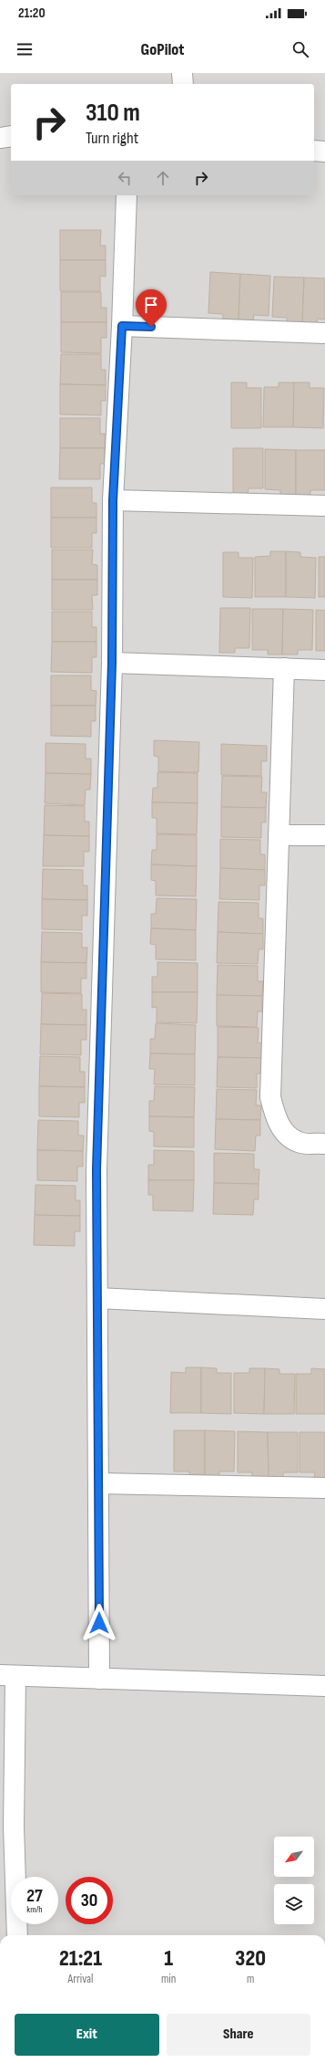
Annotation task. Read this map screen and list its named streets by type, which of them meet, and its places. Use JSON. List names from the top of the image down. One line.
{"north":"bottom left","page":{"status":"21:20","header":"GoPilot","turn":["310 m","Turn right"],"speed":"27 km/h","limit":"30","eta":["21:21","Arrival","1","min","320","m"],"buttons":["Exit","Share"]}}
